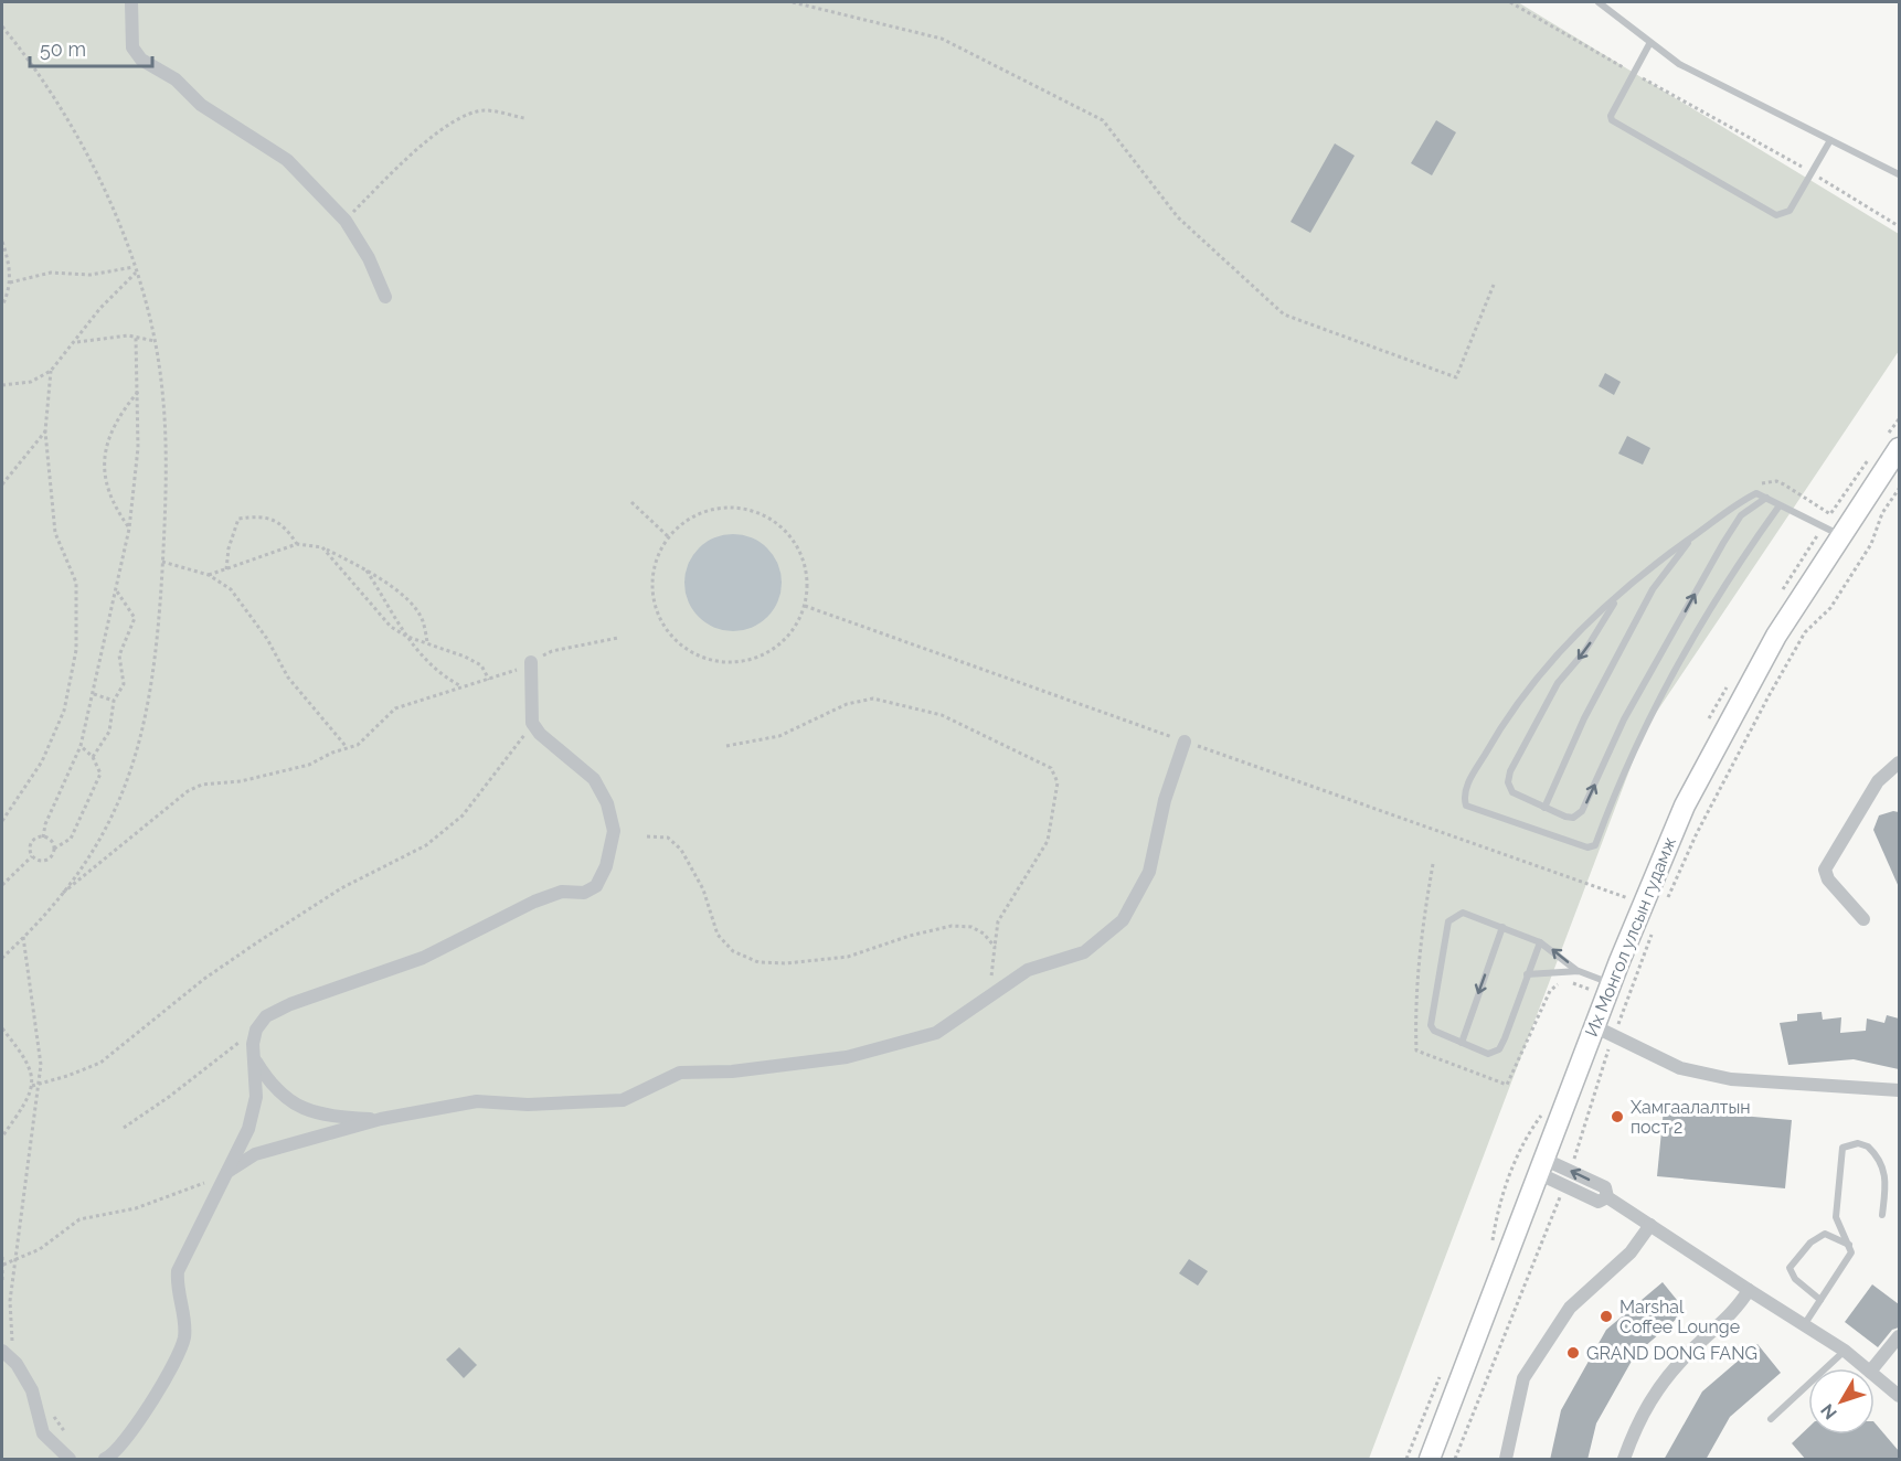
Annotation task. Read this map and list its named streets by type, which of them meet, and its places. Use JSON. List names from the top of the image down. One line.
{"streets":{"main road":["Их Монгол улсын гудамж"]},"places":["Хамгаалалтын пост 2","Marshal Coffee Lounge","GRAND DONG FANG"],"scale_bar":"50 m","north":"bottom left"}
